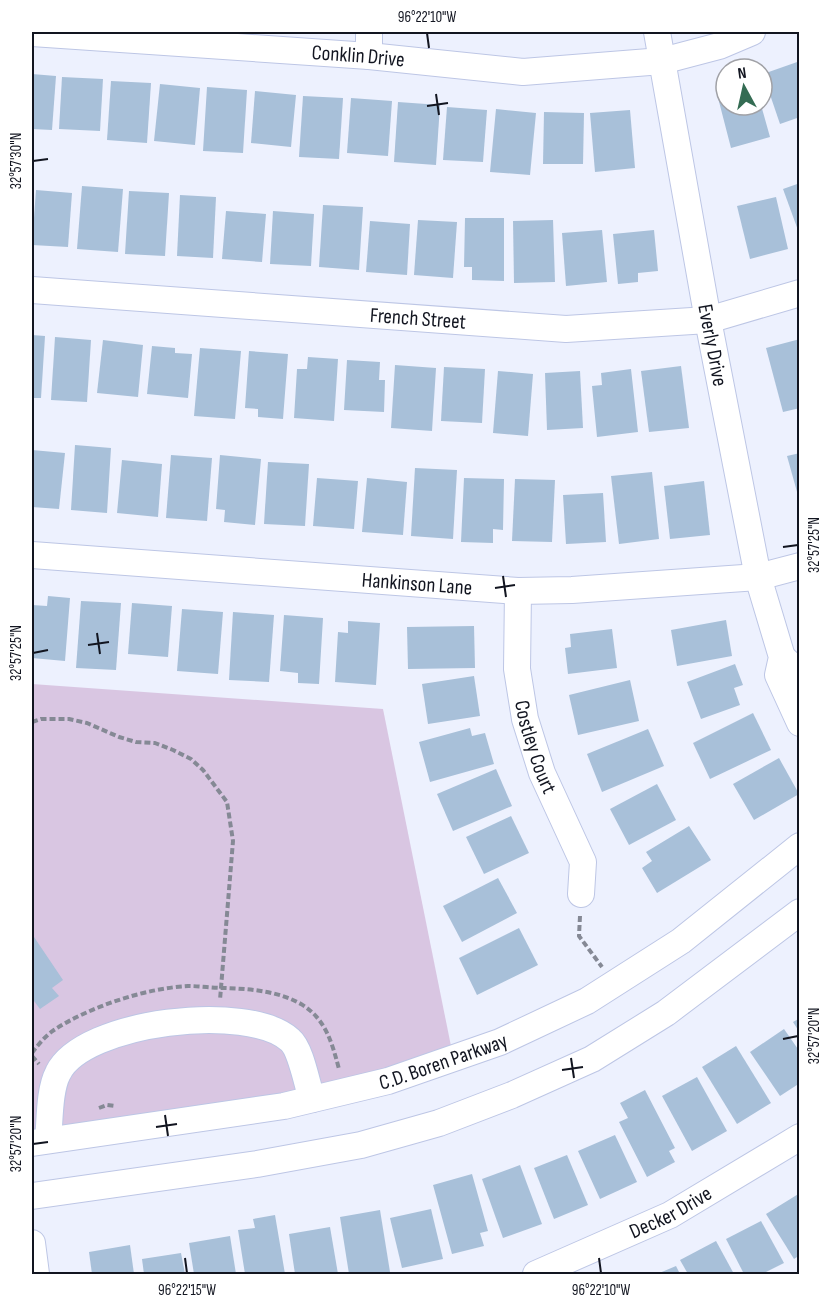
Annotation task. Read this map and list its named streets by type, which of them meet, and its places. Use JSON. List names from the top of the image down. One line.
{"streets":{"street":["Conklin Drive","French Street","Everly Drive","Hankinson Lane","Costley Court","C.D. Boren Parkway","Decker Drive"]},"crossings":[["Conklin Drive","Everly Drive"],["French Street","Everly Drive"],["Everly Drive","Hankinson Lane"],["Hankinson Lane","Costley Court"]],"north":"top","coordinates":["96°22'10\"W","32°57'30\"N","32°57'25\"N","32°57'20\"N","96°22'15\"W"]}
